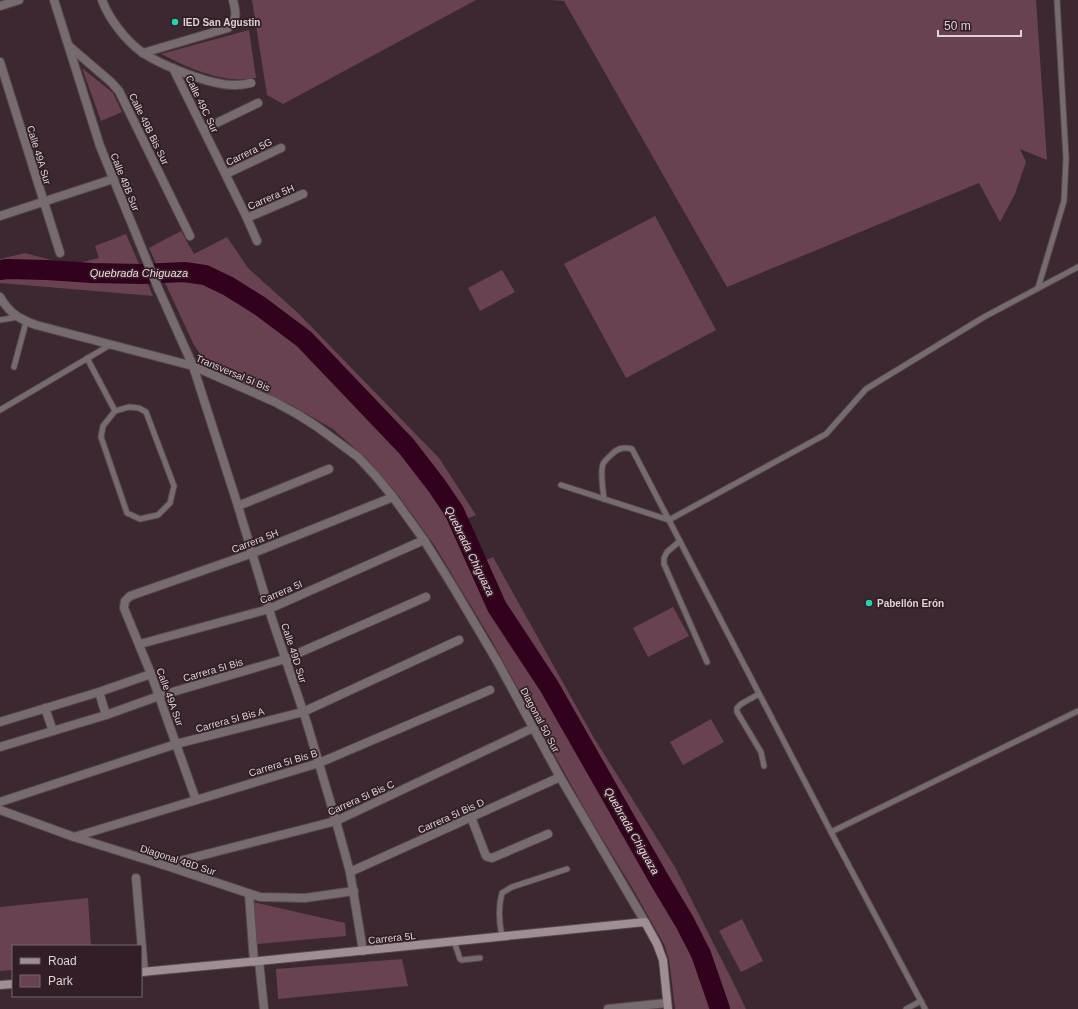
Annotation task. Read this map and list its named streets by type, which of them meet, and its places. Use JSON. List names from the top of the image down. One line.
{"streets":{"main road":["Diagonal 50 Sur","Carrera 5L"],"street":["Calle 49C Sur","Calle 49B Bis Sur","Carrera 5G","Calle 49A Sur","Calle 49B Sur","Carrera 5H","Transversal 5I Bis","Carrera 5I","Calle 49D Sur","Carrera 5I Bis","Carrera 5I Bis A","Carrera 5I Bis B","Carrera 5I Bis C","Carrera 5I Bis D","Diagonal 48D Sur"]},"crossings":[["Calle 49C Sur","Carrera 5G"],["Calle 49C Sur","Carrera 5H"],["Calle 49B Bis Sur","Calle 49B Sur"],["Calle 49A Sur","Carrera 5H"],["Calle 49A Sur","Carrera 5I"],["Calle 49A Sur","Carrera 5I Bis"],["Calle 49A Sur","Carrera 5I Bis A"],["Calle 49A Sur","Carrera 5I Bis B"],["Calle 49B Sur","Transversal 5I Bis"],["Calle 49B Sur","Calle 49D Sur"],["Carrera 5H","Calle 49D Sur"],["Carrera 5H","Diagonal 50 Sur"],["Transversal 5I Bis","Calle 49D Sur"],["Transversal 5I Bis","Diagonal 50 Sur"],["Carrera 5I","Calle 49D Sur"],["Carrera 5I","Diagonal 50 Sur"],["Calle 49D Sur","Carrera 5I Bis"],["Calle 49D Sur","Carrera 5I Bis A"],["Calle 49D Sur","Carrera 5I Bis B"],["Calle 49D Sur","Carrera 5I Bis C"],["Calle 49D Sur","Carrera 5I Bis D"],["Calle 49D Sur","Diagonal 48D Sur"],["Calle 49D Sur","Carrera 5L"],["Diagonal 50 Sur","Carrera 5I Bis C"],["Diagonal 50 Sur","Carrera 5I Bis D"],["Diagonal 50 Sur","Carrera 5L"],["Carrera 5I Bis B","Diagonal 48D Sur"],["Carrera 5I Bis C","Diagonal 48D Sur"]],"water":["Quebrada Chiguaza"],"places":["IED San Agustin","Pabellón Erón"],"legend":["Road","Park"],"scale_bar":"50 m"}
